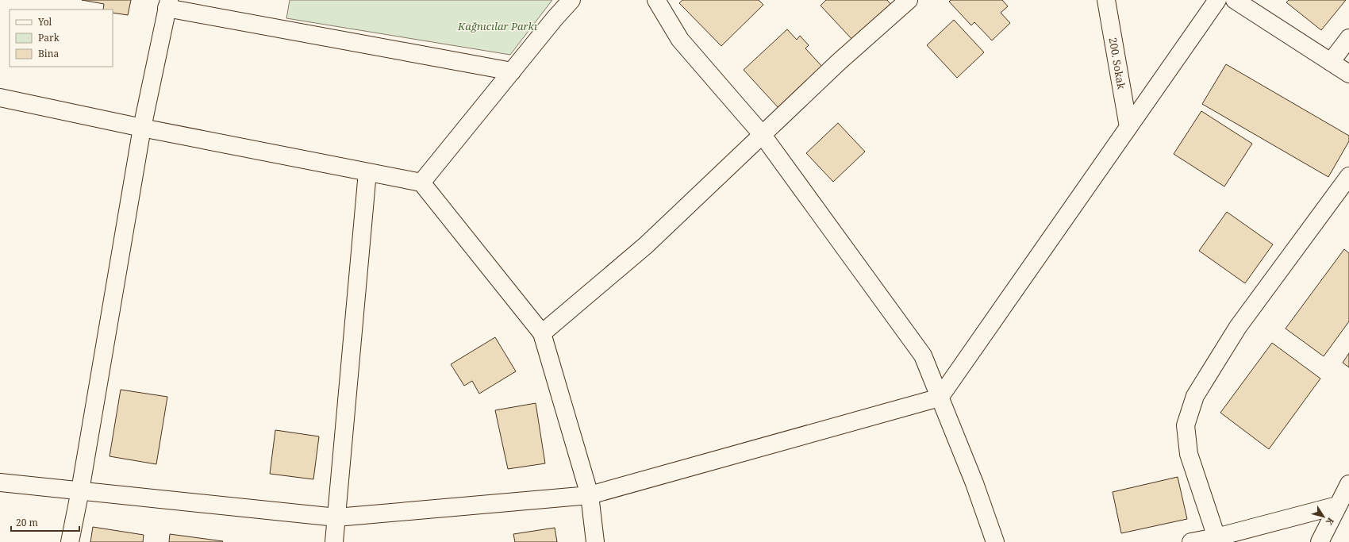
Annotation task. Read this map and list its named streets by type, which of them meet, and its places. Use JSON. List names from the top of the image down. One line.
{"streets":{"street":["200. Sokak"]},"parks":["Kağnıcılar Parkı"],"legend":["Yol","Park","Bina"],"scale_bar":"20 m","north":"bottom right"}
